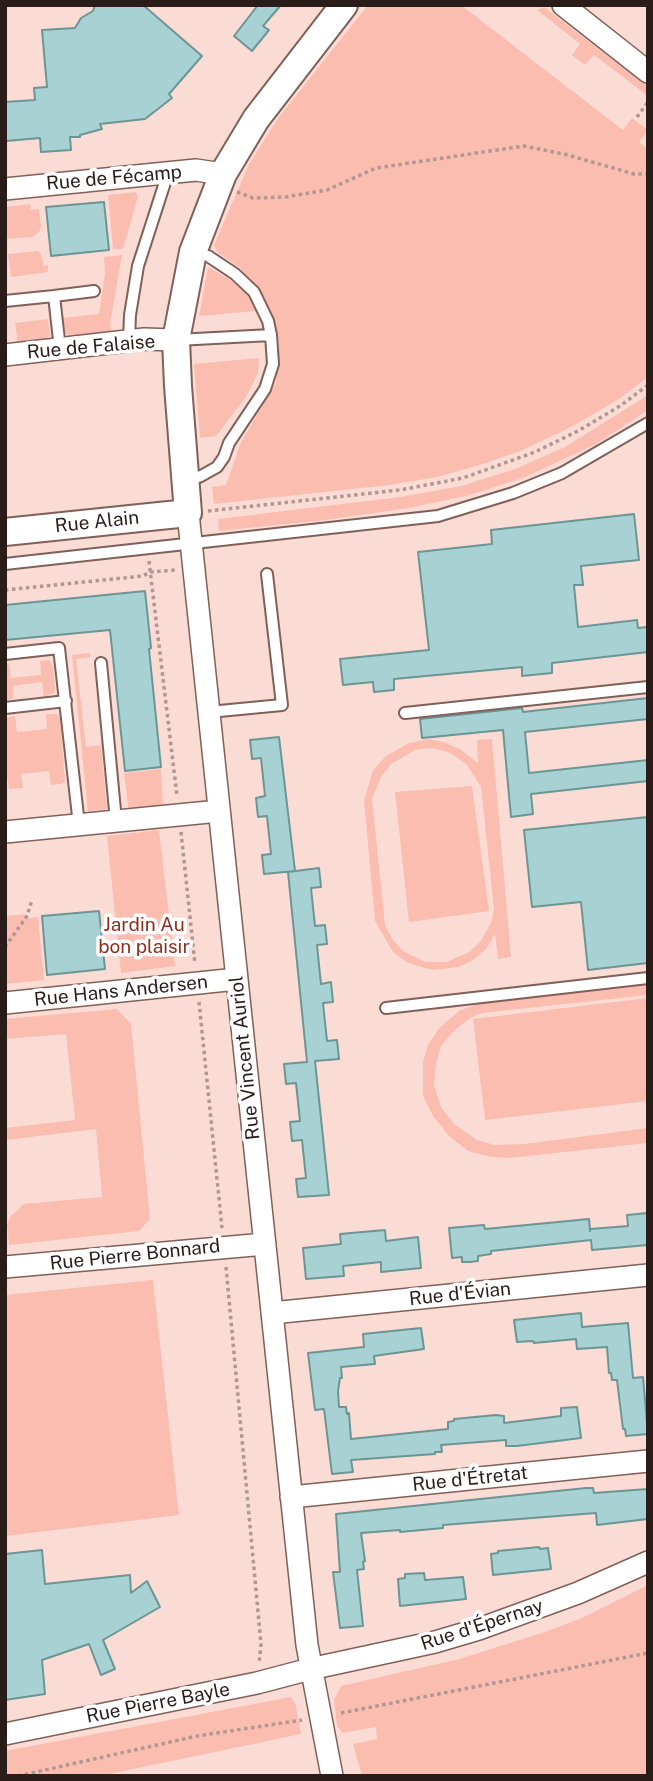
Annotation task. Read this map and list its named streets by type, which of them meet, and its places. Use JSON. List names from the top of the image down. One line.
{"streets":{"street":["Rue de Fécamp","Rue de Falaise","Rue Alain","Rue Hans Andersen","Rue Vincent Auriol","Rue Pierre Bonnard","Rue d'Évian","Rue d'Étretat","Rue d'Épernay","Rue Pierre Bayle"]},"crossings":[["Rue de Fécamp","Rue Vincent Auriol"],["Rue de Falaise","Rue Vincent Auriol"],["Rue Alain","Rue Vincent Auriol"],["Rue Hans Andersen","Rue Vincent Auriol"],["Rue Vincent Auriol","Rue Pierre Bonnard"],["Rue Vincent Auriol","Rue d'Évian"],["Rue Vincent Auriol","Rue d'Étretat"],["Rue Vincent Auriol","Rue d'Épernay"],["Rue Vincent Auriol","Rue Pierre Bayle"],["Rue d'Épernay","Rue Pierre Bayle"]],"parks":["Jardin Au bon plaisir"]}
